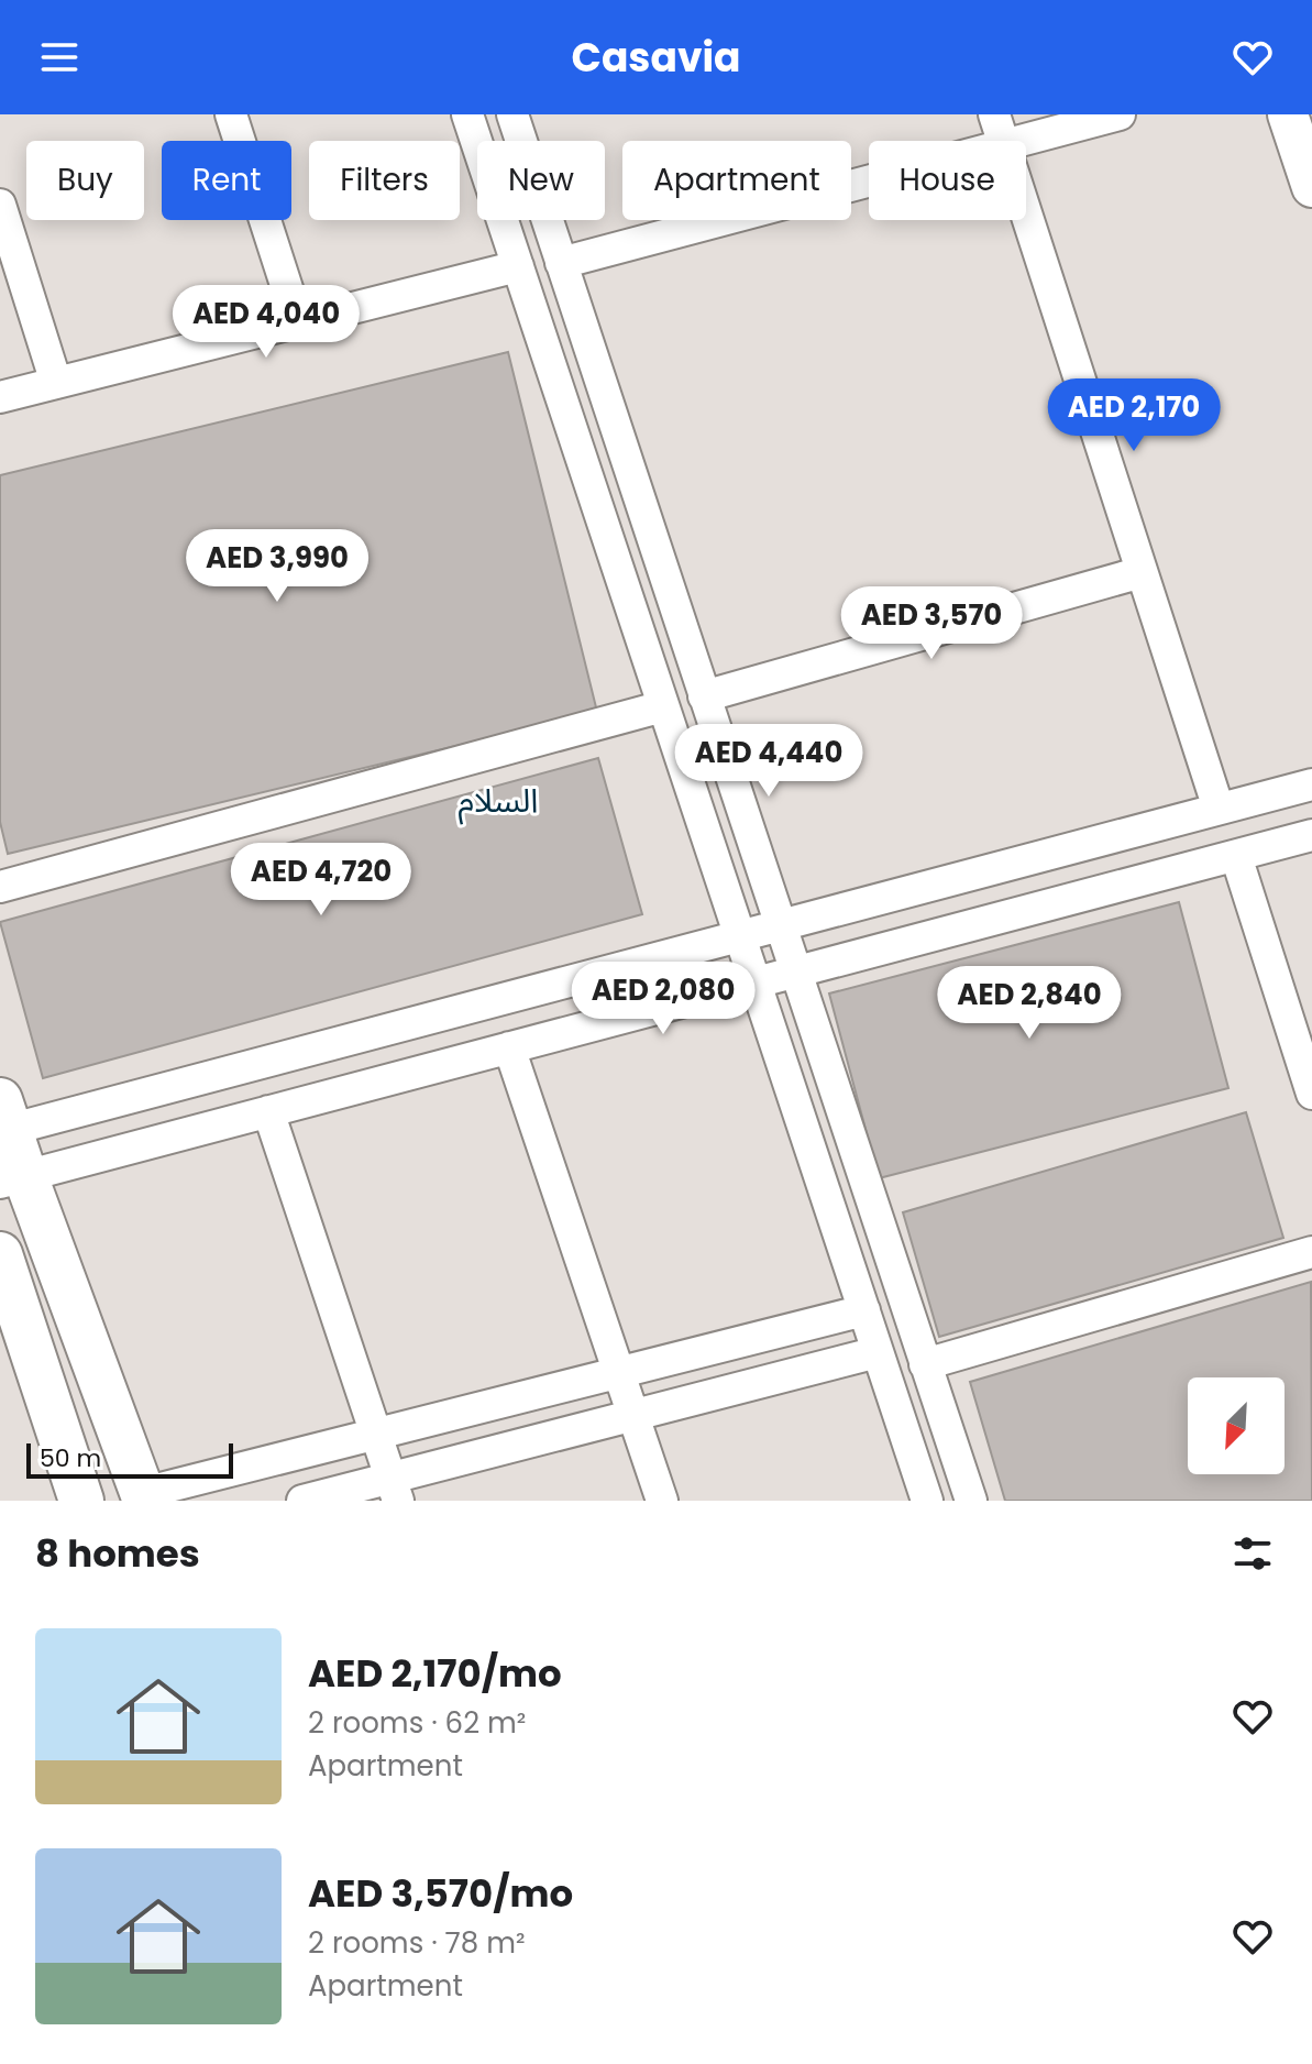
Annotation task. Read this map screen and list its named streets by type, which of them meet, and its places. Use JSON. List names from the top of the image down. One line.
{"districts":["السلام"],"scale_bar":"50 m","north":"bottom left","page":{"header":"Casavia","chip":["Buy","Rent","Filters","New","Apartment","House"],"price":["AED 4,040","AED 2,170","AED 3,990","AED 3,570","AED 4,440","AED 4,720","AED 2,080","AED 2,840"],"scale":"50 m","heading":"8 homes","list":[{"name":"AED 2,170/mo","note":"2 rooms · 62 m² · Apartment"},{"name":"AED 3,570/mo","note":"2 rooms · 78 m² · Apartment"}]}}
